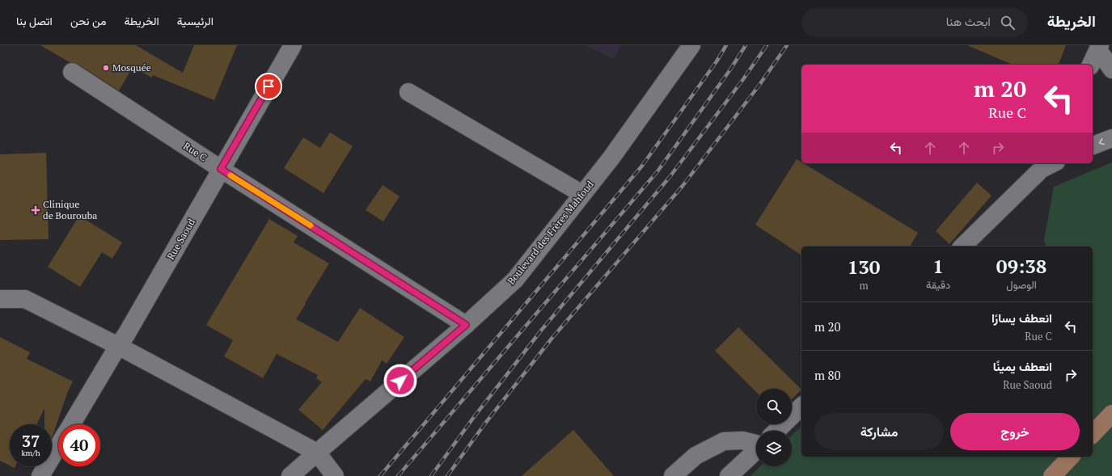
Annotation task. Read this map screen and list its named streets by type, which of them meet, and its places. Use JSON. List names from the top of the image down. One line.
{"streets":{"street":["Rue C","Boulevard des Frères Mahfoud","Rue Saoud"]},"crossings":[["Rue C","Boulevard des Frères Mahfoud"],["Rue C","Rue Saoud"]],"places":{"other":["Mosquée"],"health":["Clinique de Bourouba"]},"page":{"header":"الخريطة","search":"ابحث هنا","nav":["الرئيسية","الخريطة","من نحن","اتصل بنا"],"turn":["20 m","Rue C"],"eta":["09:38","الوصول","1","دقيقة","130","m"],"list":[{"name":"انعطف يسارًا","note":"Rue C","value":"20 m"},{"name":"انعطف يمينًا","note":"Rue Saoud","value":"80 m"}],"buttons":["خروج","مشاركة"],"speed":"37 km/h","limit":"40"}}
